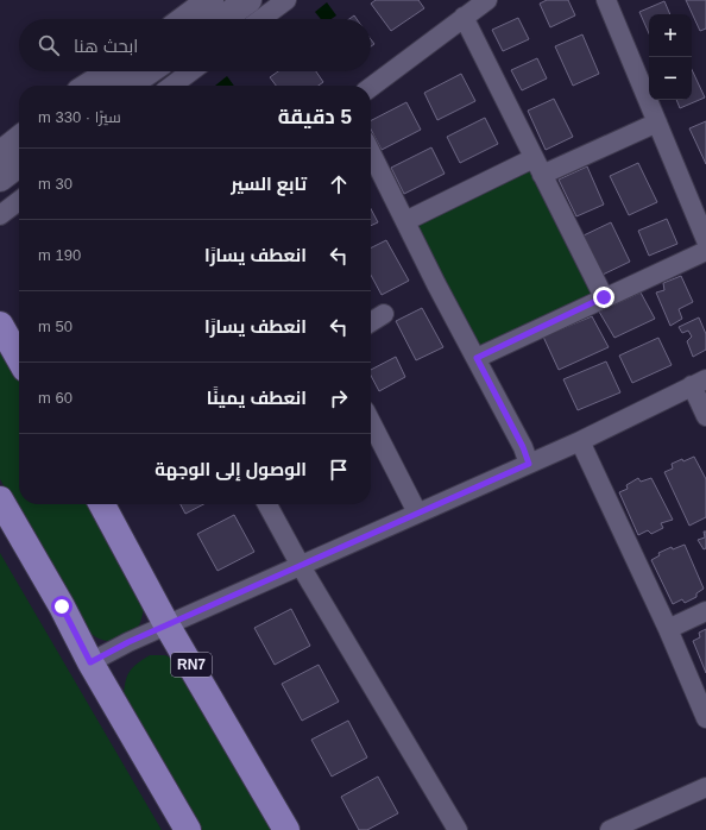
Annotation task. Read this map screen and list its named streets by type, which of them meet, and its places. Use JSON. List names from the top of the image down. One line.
{"streets":{"main road":["RN7"]},"page":{"map_buttons":["+","−"],"search":"ابحث هنا","heading":["5 دقيقة","سيرًا · 330 m"],"list":[["تابع السير","30 m"],["انعطف يسارًا","190 m"],["انعطف يسارًا","50 m"],["انعطف يمينًا","60 m"],"الوصول إلى الوجهة"]}}
